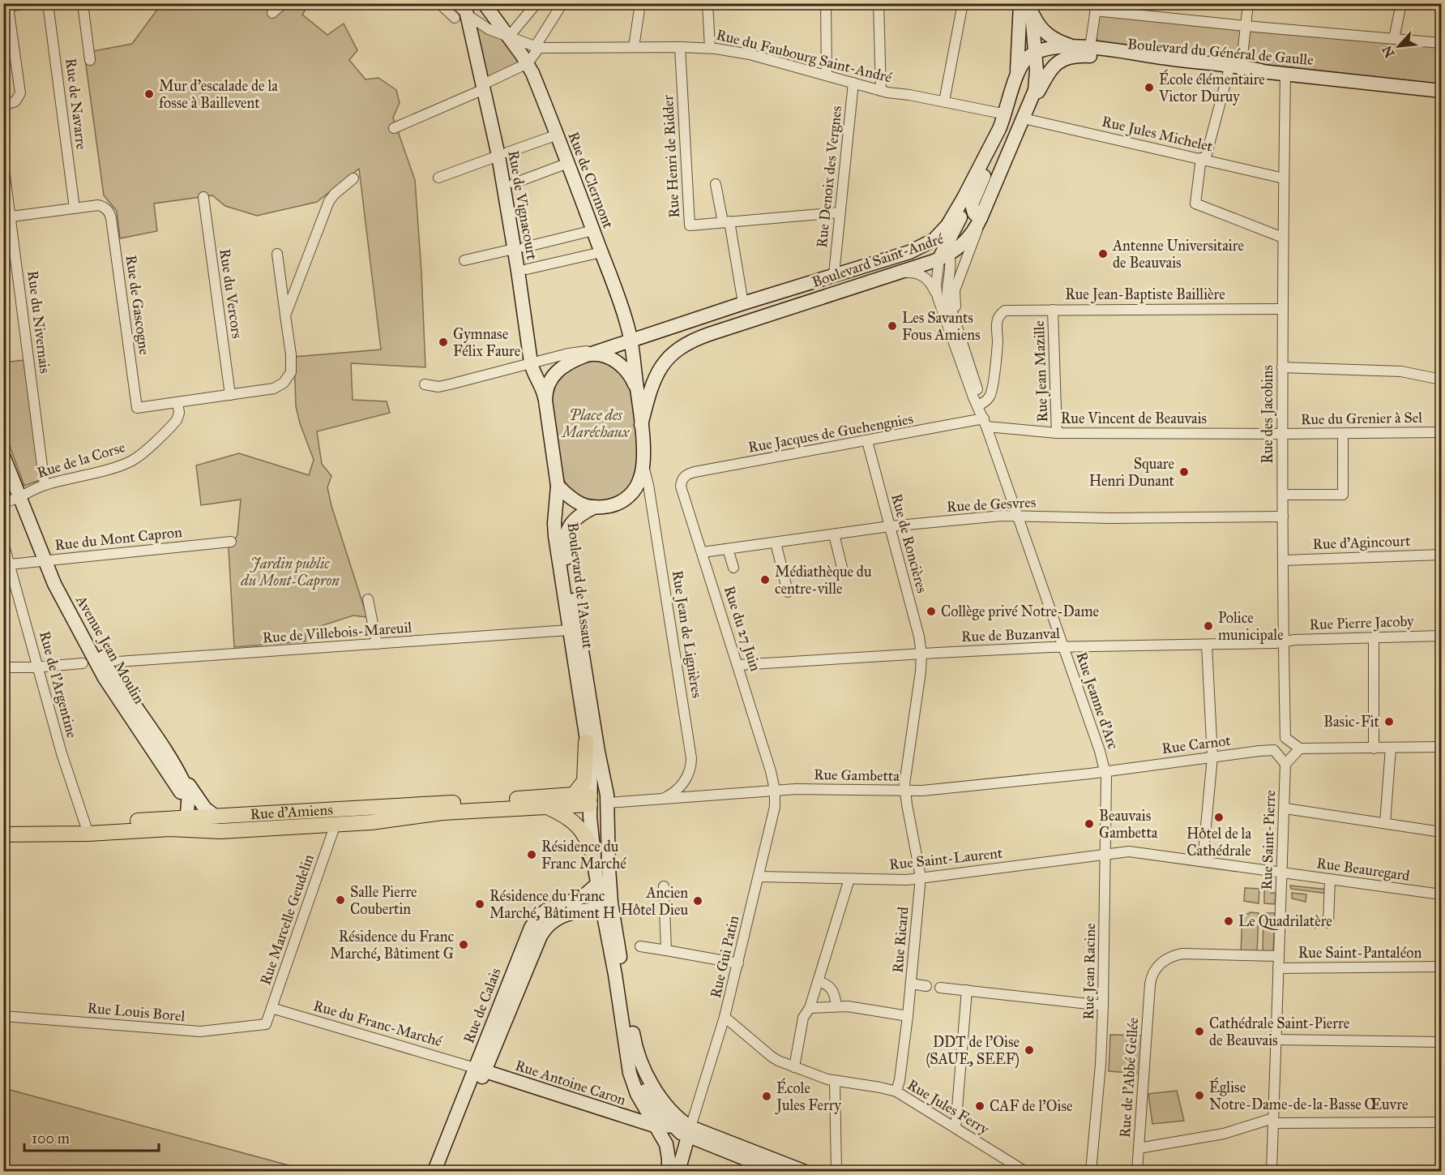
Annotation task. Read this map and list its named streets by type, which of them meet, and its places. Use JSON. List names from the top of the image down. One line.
{"streets":{"main road":["Boulevard du Général de Gaulle","Rue de Clermont","Rue de Vignacourt","Boulevard Saint-André","Boulevard de l'Assaut","Avenue Jean Moulin","Rue d'Amiens","Rue de Calais","Rue Antoine Caron"],"street":["Rue du Faubourg Saint-André","Rue de Navarre","Rue Jules Michelet","Rue Henri de Ridder","Rue Denoix des Vergnes","Rue du Vercors","Rue Jean-Baptiste Baillière","Rue de Gascogne","Rue du Nivernais","Rue Jean Mazille","Rue des Jacobins","Rue Vincent de Beauvais","Rue du Grenier à Sel","Rue Jacques de Guehengnies","Rue de la Corse","Rue de Gesvres","Rue du Mont Capron","Rue d'Agincourt","Rue de Roncières","Rue Pierre Jacoby","Rue du 27 Juin","Rue de Villebois-Mareuil","Rue Jean de Lignières","Rue de Buzanval","Rue de l'Argentine","Rue Jeanne d'Arc","Rue Carnot","Rue Gambetta","Rue Saint-Pierre","Rue Saint-Laurent","Rue Beauregard","Rue Marcelle Geudelin","Rue Ricard","Rue Saint-Pantaléon","Rue Gui Patin","Rue Jean Racine","Rue Louis Borel","Rue du Franc-Marché","Rue de l'Abbé Gellée","Rue Jules Ferry"]},"crossings":[["Boulevard du Général de Gaulle","Rue Jules Michelet"],["Boulevard du Général de Gaulle","Boulevard Saint-André"],["Boulevard du Général de Gaulle","Rue des Jacobins"],["Rue du Faubourg Saint-André","Rue Henri de Ridder"],["Rue du Faubourg Saint-André","Rue Denoix des Vergnes"],["Rue du Faubourg Saint-André","Rue de Clermont"],["Rue du Faubourg Saint-André","Boulevard Saint-André"],["Rue de Navarre","Rue de Gascogne"],["Rue Jules Michelet","Boulevard Saint-André"],["Rue Jules Michelet","Rue des Jacobins"],["Rue Denoix des Vergnes","Boulevard Saint-André"],["Rue de Clermont","Rue de Vignacourt"],["Rue de Clermont","Boulevard Saint-André"],["Rue de Clermont","Boulevard de l'Assaut"],["Rue de Clermont","Rue Jean de Lignières"],["Rue de Vignacourt","Boulevard Saint-André"],["Rue de Vignacourt","Boulevard de l'Assaut"],["Rue de Vignacourt","Rue Jean de Lignières"],["Boulevard Saint-André","Boulevard de l'Assaut"],["Boulevard Saint-André","Rue Jean de Lignières"],["Boulevard Saint-André","Rue Jeanne d'Arc"],["Rue Jean-Baptiste Baillière","Rue Jean Mazille"],["Rue Jean-Baptiste Baillière","Rue des Jacobins"],["Rue Jean-Baptiste Baillière","Rue Jeanne d'Arc"],["Rue de Gascogne","Rue de la Corse"],["Rue du Nivernais","Rue de la Corse"],["Rue Jean Mazille","Rue Vincent de Beauvais"],["Rue des Jacobins","Rue Vincent de Beauvais"],["Rue des Jacobins","Rue du Grenier à Sel"],["Rue des Jacobins","Rue de Gesvres"],["Rue des Jacobins","Rue d'Agincourt"],["Rue des Jacobins","Rue Pierre Jacoby"],["Rue des Jacobins","Rue de Buzanval"],["Rue Vincent de Beauvais","Rue du Grenier à Sel"],["Rue Vincent de Beauvais","Rue Jacques de Guehengnies"],["Rue Vincent de Beauvais","Rue Jeanne d'Arc"],["Rue Jacques de Guehengnies","Rue de Roncières"],["Rue Jacques de Guehengnies","Rue du 27 Juin"],["Rue Jacques de Guehengnies","Rue Jeanne d'Arc"],["Rue de la Corse","Avenue Jean Moulin"],["Rue de Gesvres","Rue de Roncières"],["Rue de Gesvres","Rue du 27 Juin"],["Rue de Gesvres","Rue Jeanne d'Arc"],["Rue du Mont Capron","Avenue Jean Moulin"],["Rue du Mont Capron","Rue de l'Argentine"],["Rue de Roncières","Rue de Buzanval"],["Rue de Roncières","Rue Gambetta"],["Rue de Roncières","Rue Ricard"],["Boulevard de l'Assaut","Rue de Villebois-Mareuil"],["Boulevard de l'Assaut","Rue Jean de Lignières"],["Boulevard de l'Assaut","Rue Gambetta"],["Boulevard de l'Assaut","Rue d'Amiens"],["Rue Pierre Jacoby","Rue de Buzanval"],["Rue du 27 Juin","Rue de Buzanval"],["Rue du 27 Juin","Rue Gambetta"],["Rue du 27 Juin","Rue Gui Patin"],["Rue de Villebois-Mareuil","Avenue Jean Moulin"],["Rue Jean de Lignières","Rue Gambetta"],["Rue de Buzanval","Rue Jeanne d'Arc"],["Avenue Jean Moulin","Rue d'Amiens"],["Rue de l'Argentine","Rue d'Amiens"],["Rue Jeanne d'Arc","Rue Carnot"],["Rue Jeanne d'Arc","Rue Gambetta"],["Rue Jeanne d'Arc","Rue Jean Racine"],["Rue Carnot","Rue Gambetta"],["Rue Carnot","Rue Jean Racine"],["Rue Gambetta","Rue d'Amiens"],["Rue Gambetta","Rue Ricard"],["Rue Gambetta","Rue Gui Patin"],["Rue Gambetta","Rue Jean Racine"],["Rue d'Amiens","Rue Marcelle Geudelin"],["Rue Saint-Pierre","Rue Beauregard"],["Rue Saint-Pierre","Rue Saint-Pantaléon"],["Rue Saint-Pierre","Rue de l'Abbé Gellée"],["Rue Saint-Laurent","Rue Beauregard"],["Rue Saint-Laurent","Rue Ricard"],["Rue Saint-Laurent","Rue Gui Patin"],["Rue Saint-Laurent","Rue Jean Racine"],["Rue Marcelle Geudelin","Rue Louis Borel"],["Rue Marcelle Geudelin","Rue du Franc-Marché"],["Rue Ricard","Rue Jules Ferry"],["Rue Gui Patin","Rue Antoine Caron"],["Rue Gui Patin","Rue Jules Ferry"],["Rue de Calais","Rue du Franc-Marché"],["Rue de Calais","Rue Antoine Caron"],["Rue du Franc-Marché","Rue Antoine Caron"]],"parks":["Place des Maréchaux","Jardin public du Mont-Capron"],"places":["École élémentaire Victor Duruy","Mur d'escalade de la fosse à Baillevent","Antenne Universitaire de Beauvais","Les Savants Fous Amiens","Gymnase Félix Faure","Square Henri Dunant","Médiathèque du centre-ville","Collège privé Notre-Dame","Police municipale","Basic-Fit","Hôtel de la Cathédrale","Beauvais Gambetta","Résidence du Franc Marché","Salle Pierre Coubertin","Ancien Hôtel Dieu","Résidence du Franc Marché, Bâtiment H","Le Quadrilatère","Résidence du Franc Marché, Bâtiment G","Cathédrale Saint-Pierre de Beauvais","DDT de l'Oise (SAUE, SEEF)","Église Notre-Dame-de-la-Basse Œuvre","École Jules Ferry","CAF de l'Oise"],"scale_bar":"100 m","north":"bottom left"}
